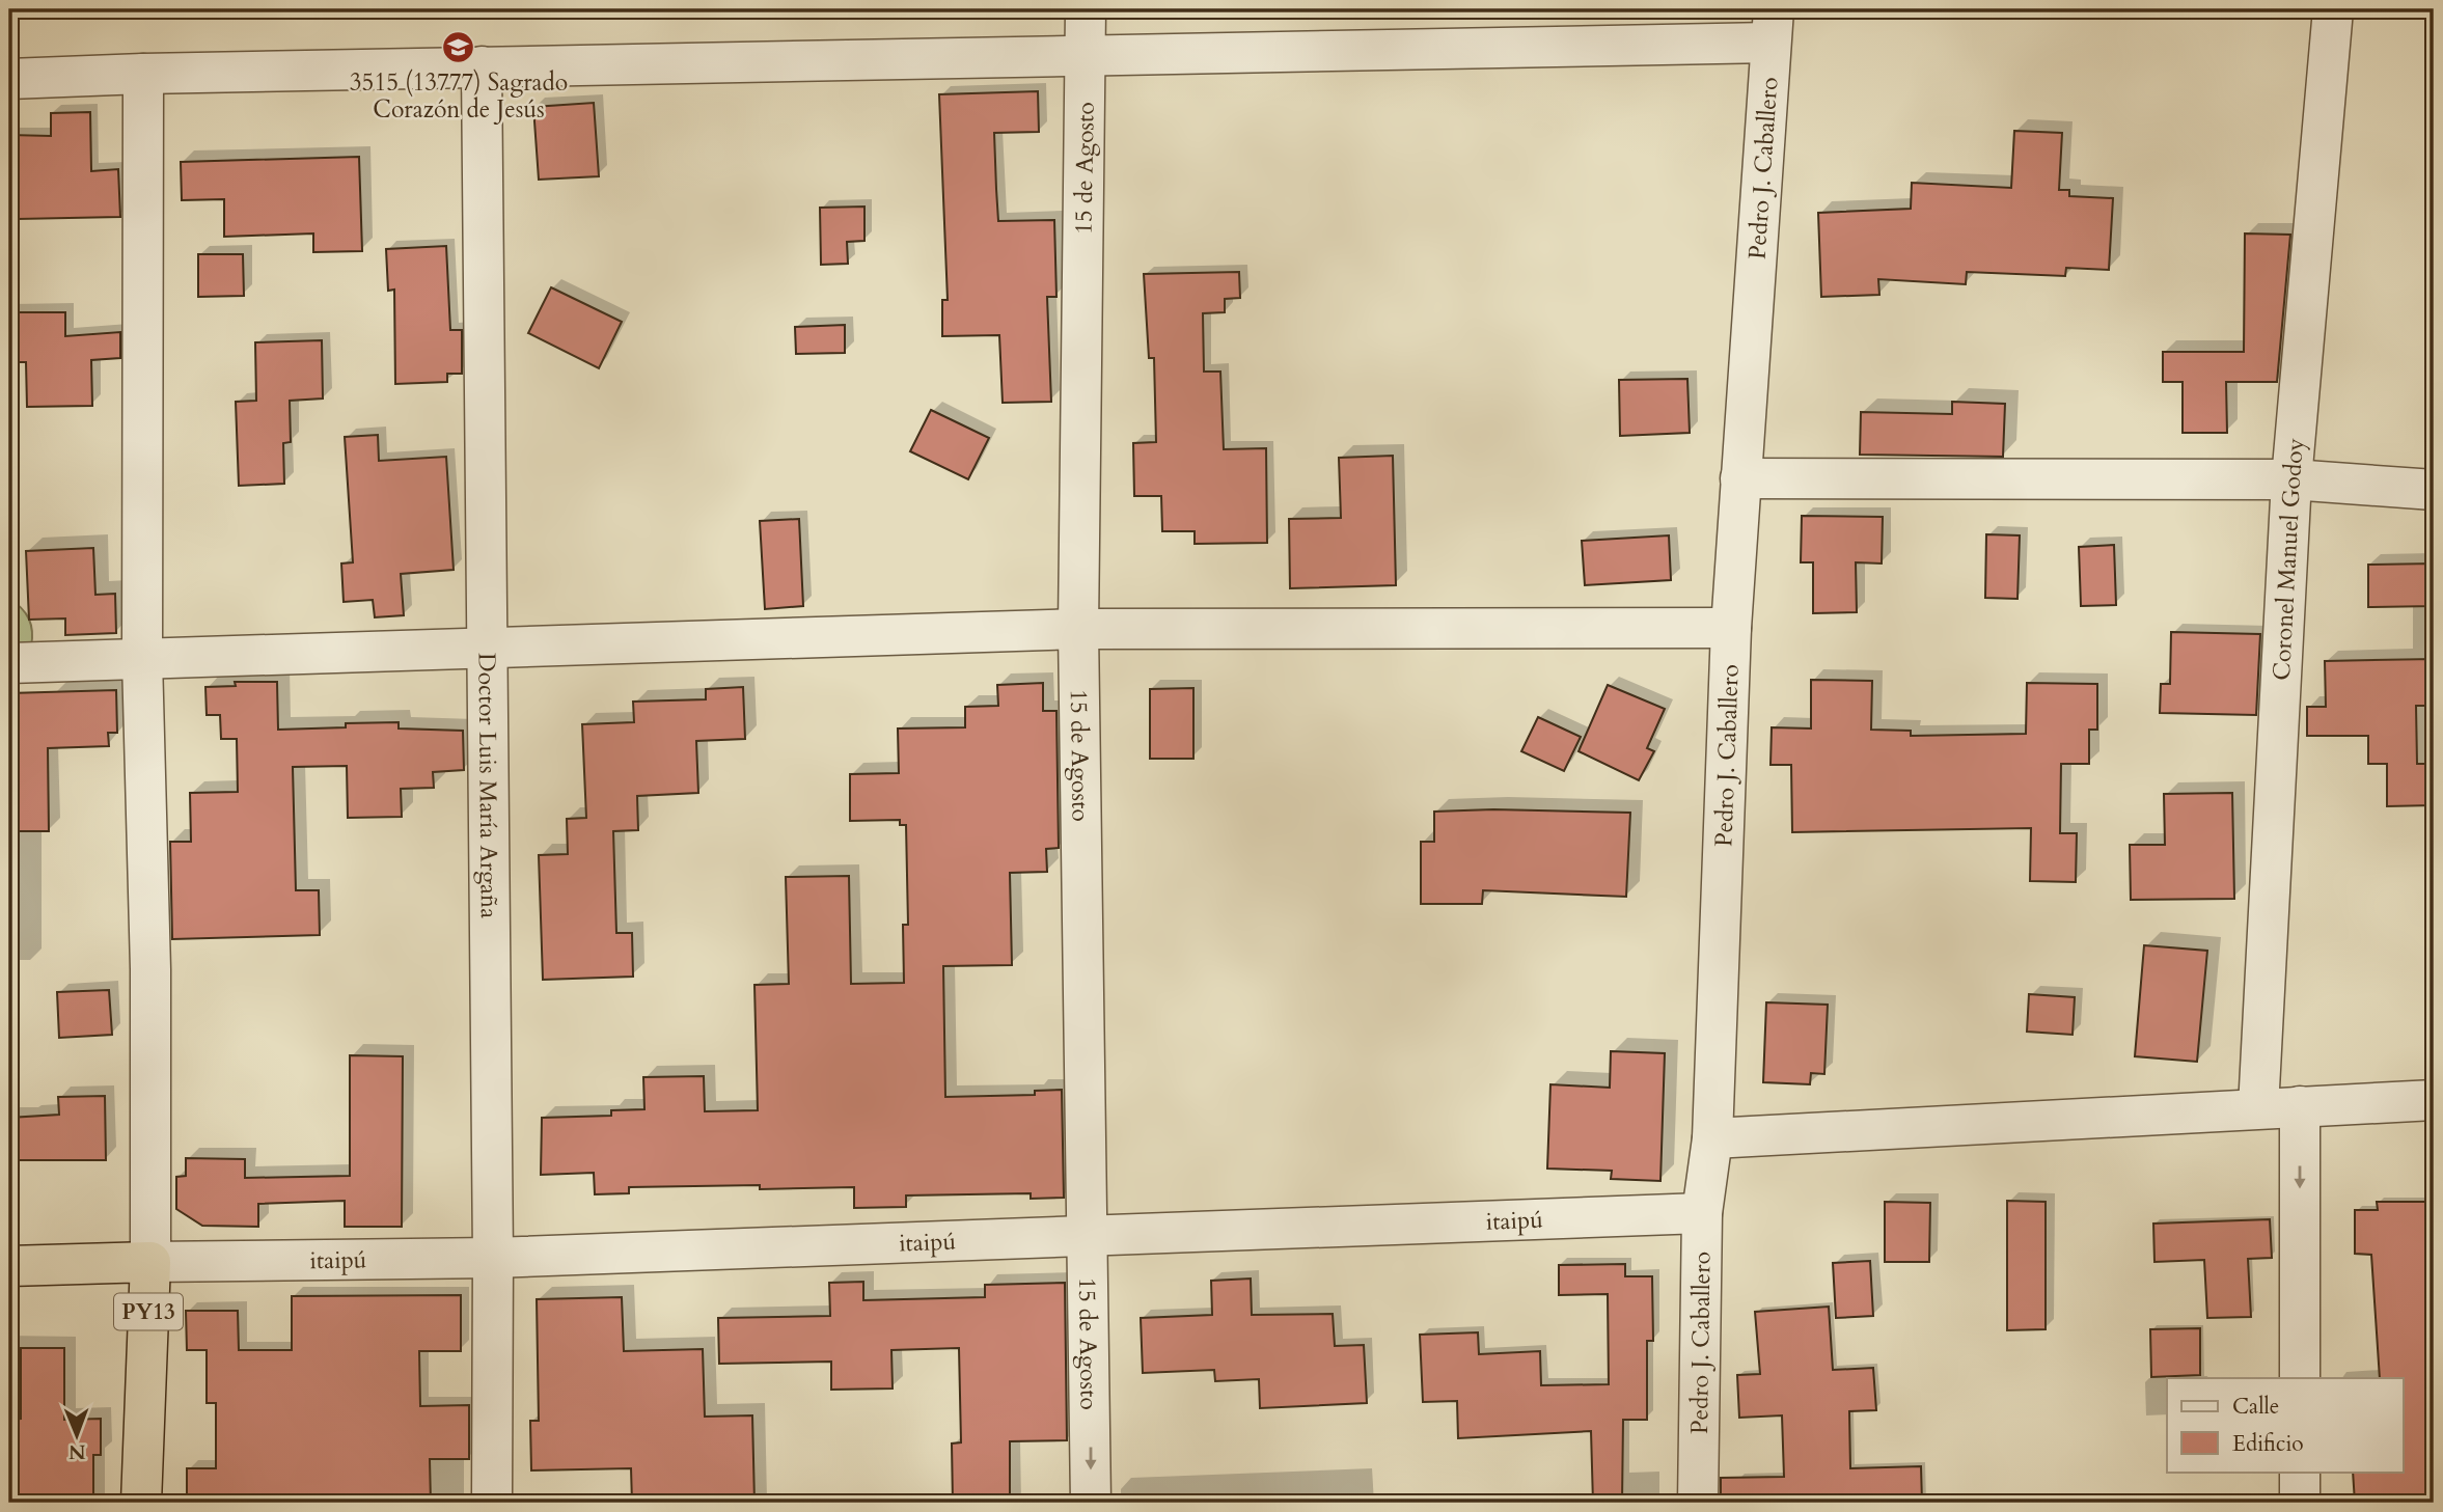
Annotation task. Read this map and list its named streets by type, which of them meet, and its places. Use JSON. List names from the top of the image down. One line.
{"streets":{"highway":["PY13"],"street":["15 de Agosto","Pedro J. Caballero","Coronel Manuel Godoy","Doctor Luis María Argaña","itaipú"]},"crossings":[["15 de Agosto","itaipú"],["Pedro J. Caballero","itaipú"],["Doctor Luis María Argaña","itaipú"],["itaipú","PY13"]],"places":{"school or university":["3515 (13777) Sagrado Corazón de Jesús"]},"legend":["Calle","Edificio"],"north":"bottom"}
